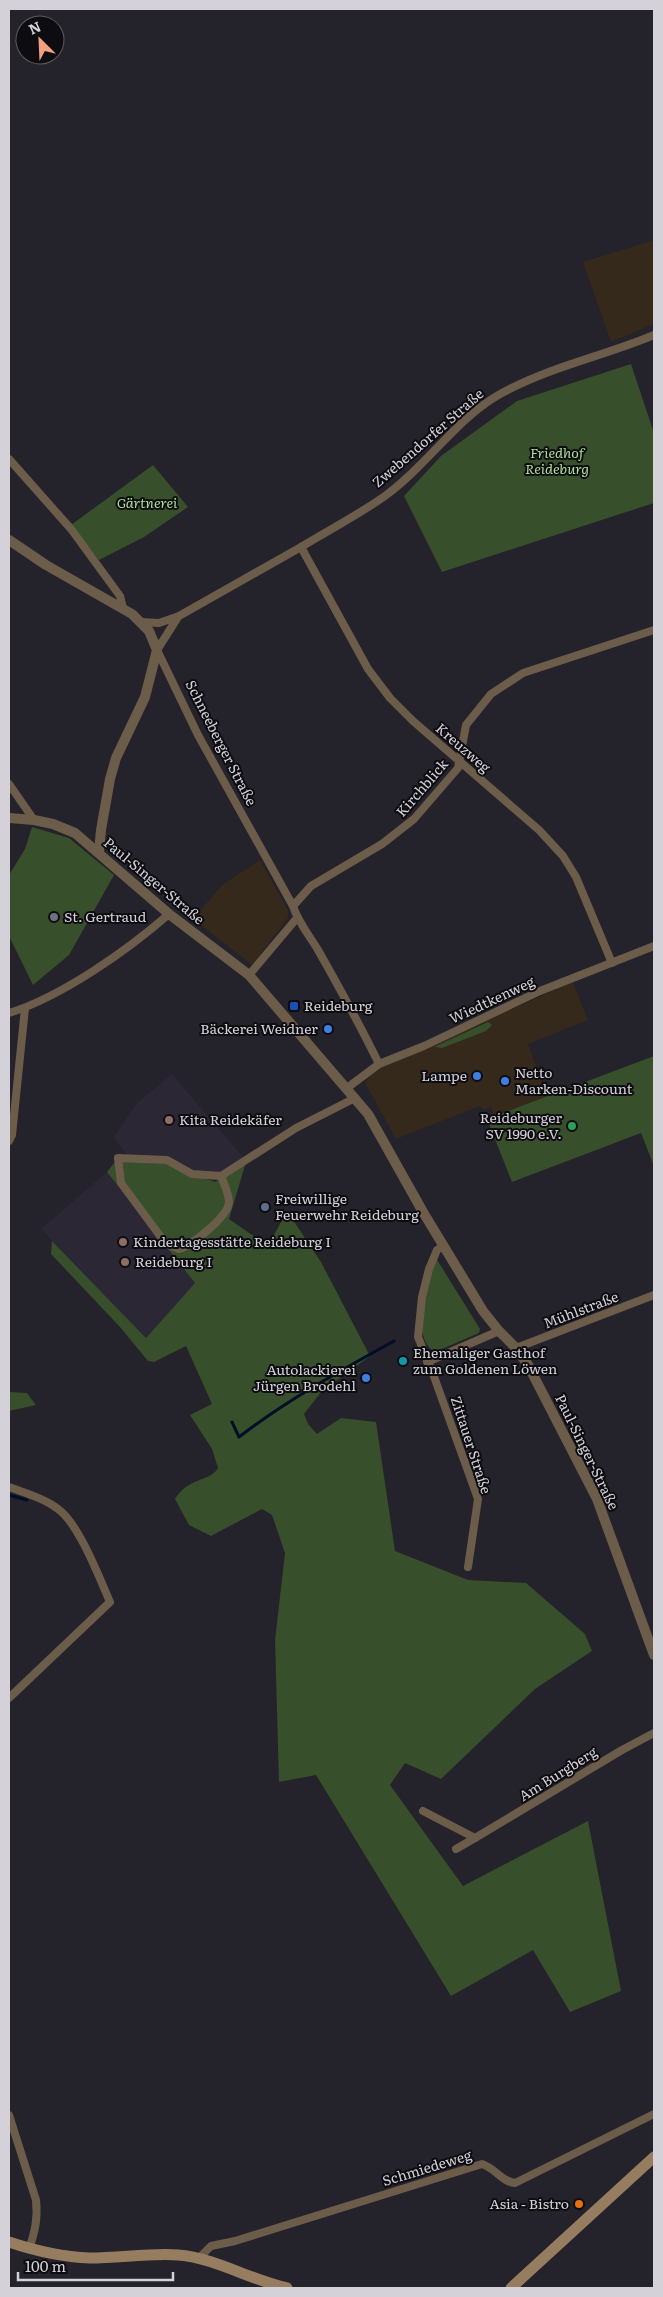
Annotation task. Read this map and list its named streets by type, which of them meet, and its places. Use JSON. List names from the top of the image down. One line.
{"streets":{"street":["Zwebendorfer Straße","Schneeberger Straße","Kreuzweg","Kirchblick","Paul-Singer-Straße","Wiedtkenweg","Mühlstraße","Zittauer Straße","Am Burgberg","Schmiedeweg"]},"crossings":[["Zwebendorfer Straße","Schneeberger Straße"],["Zwebendorfer Straße","Kreuzweg"],["Zwebendorfer Straße","Paul-Singer-Straße"],["Schneeberger Straße","Kirchblick"],["Schneeberger Straße","Wiedtkenweg"],["Kreuzweg","Kirchblick"],["Kreuzweg","Wiedtkenweg"],["Paul-Singer-Straße","Wiedtkenweg"],["Paul-Singer-Straße","Mühlstraße"],["Paul-Singer-Straße","Zittauer Straße"]],"parks":["Friedhof Reideburg","Gärtnerei"],"places":{"other":["St. Gertraud","Bäckerei Weidner","Lampe","Netto Marken-Discount","Kita Reidekäfer","Reideburger SV 1990 e.V.","Freiwillige Feuerwehr Reideburg","Kindertagesstätte Reideburg I","Reideburg I","Ehemaliger Gasthof zum Goldenen Löwen","Autolackierei Jürgen Brodehl","Asia - Bistro"],"transit":["Reideburg"]},"scale_bar":"100 m","north":"top left"}
